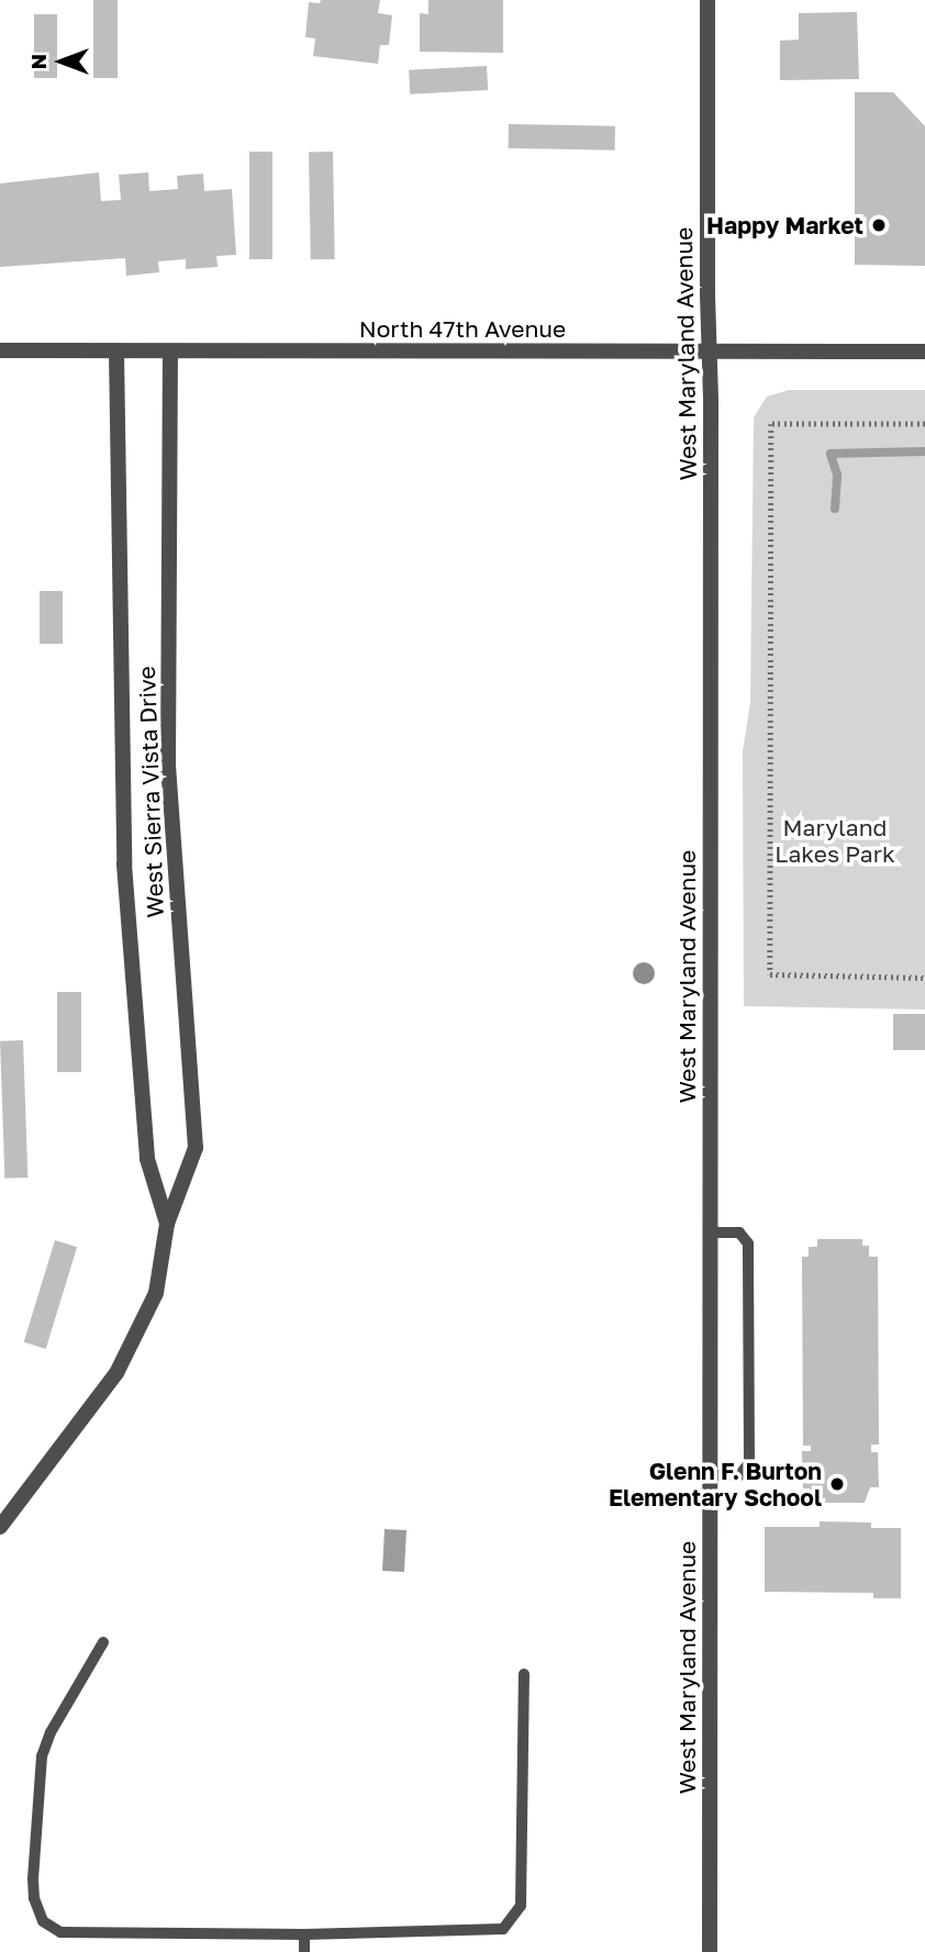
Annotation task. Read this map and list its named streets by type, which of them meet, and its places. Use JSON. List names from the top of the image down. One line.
{"streets":{"street":["North 47th Avenue","West Maryland Avenue","West Sierra Vista Drive"]},"crossings":[["North 47th Avenue","West Maryland Avenue"],["North 47th Avenue","West Sierra Vista Drive"]],"parks":["Maryland Lakes Park"],"places":["Happy Market","Glenn F. Burton Elementary School"],"north":"left"}
